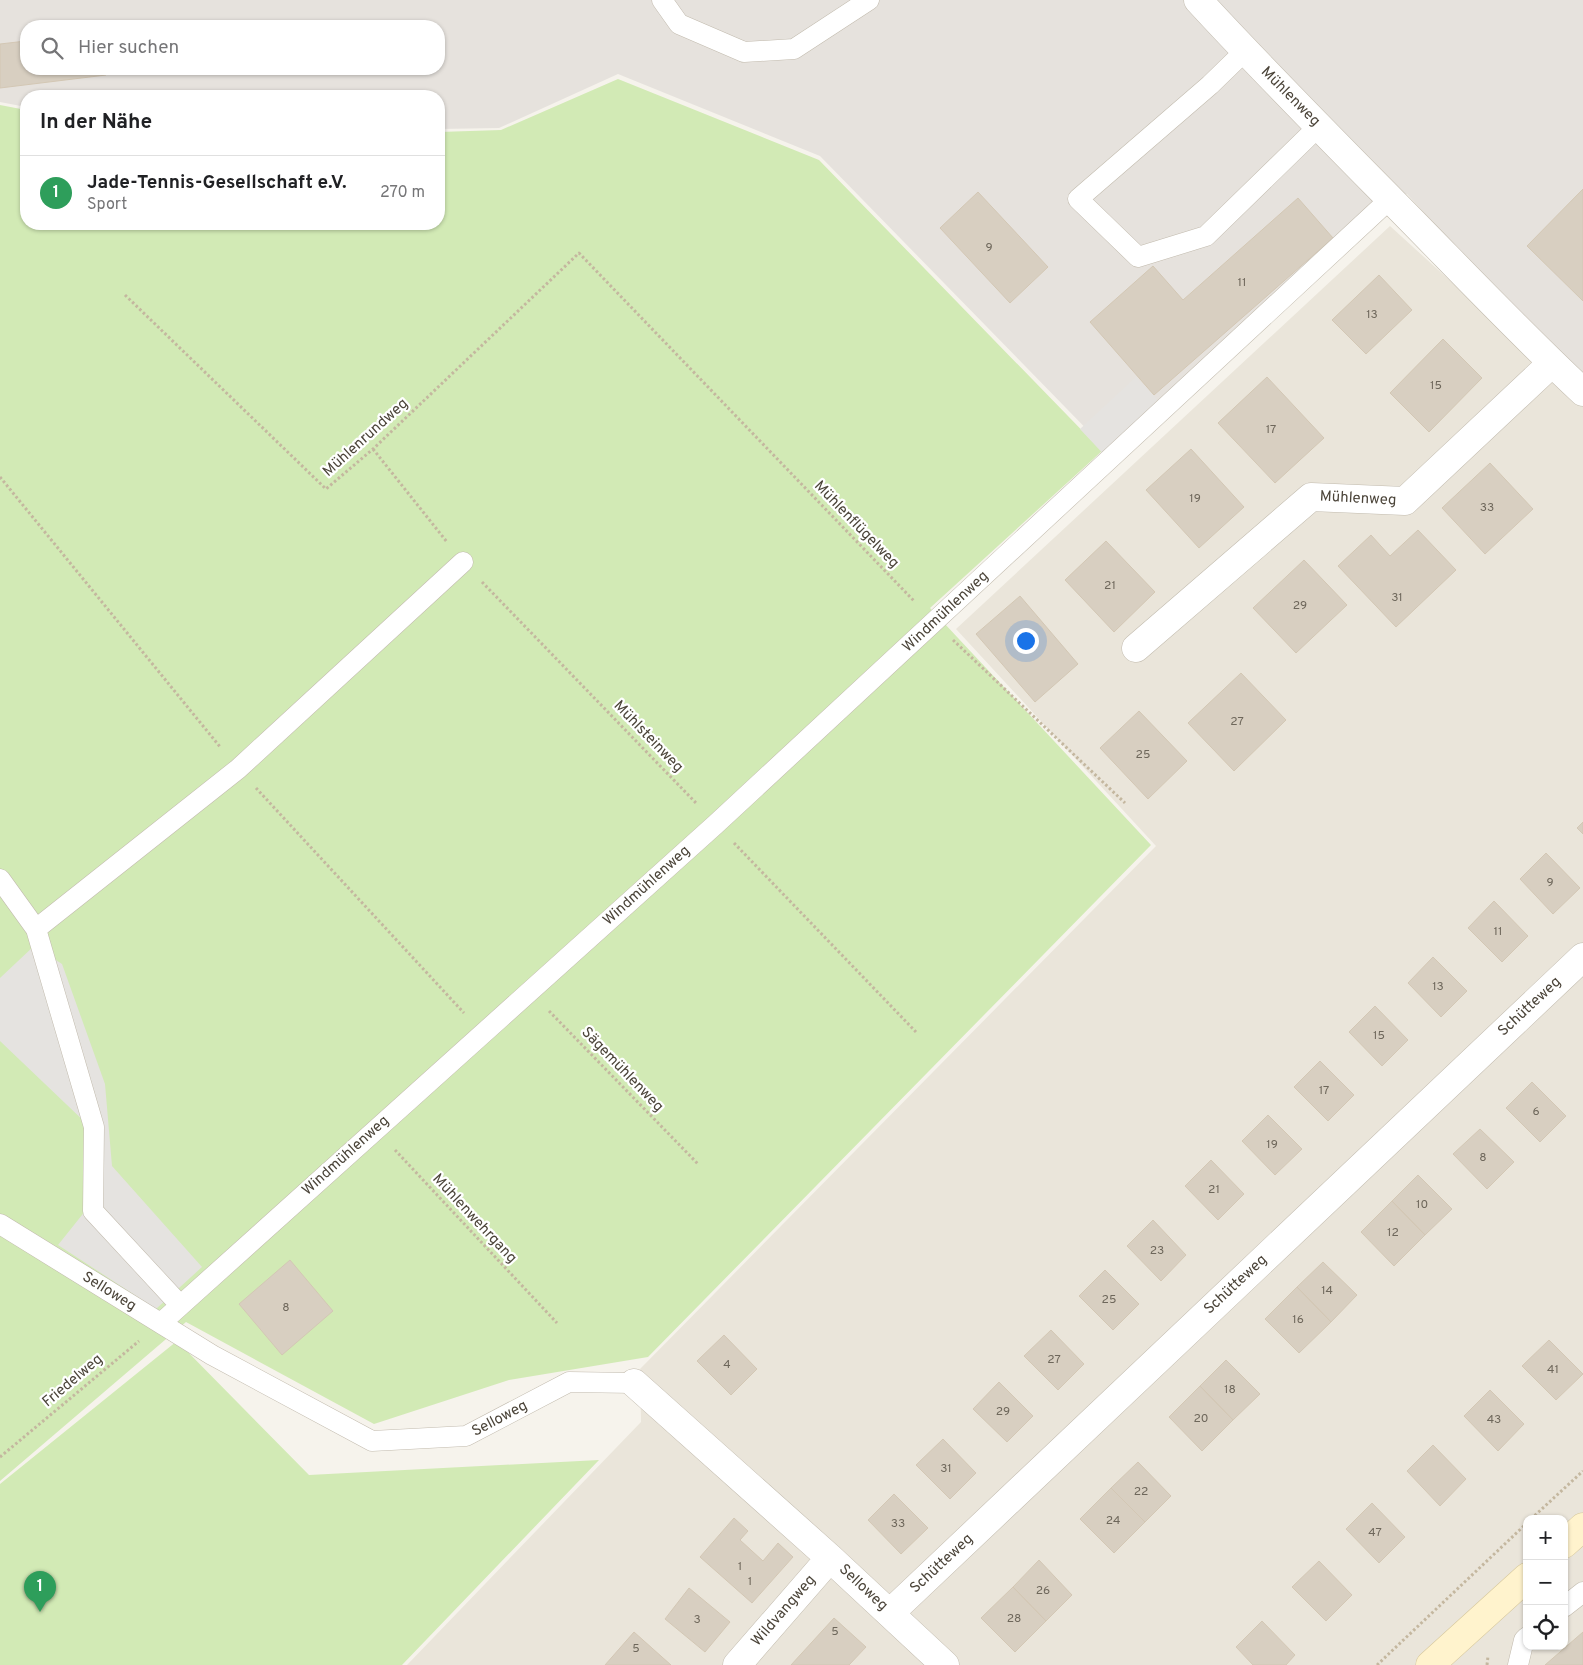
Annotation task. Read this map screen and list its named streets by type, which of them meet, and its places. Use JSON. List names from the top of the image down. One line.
{"streets":{"street":["Mühlenweg","Schütteweg","Selloweg","Wildvangweg"],"lane":["Windmühlenweg"],"path":["Mühlenrundweg","Mühlenflügelweg","Mühlsteinweg","Sägemühlenweg","Mühlenwehrgang","Friedelweg"]},"crossings":[["Mühlenweg","Windmühlenweg"],["Mühlenrundweg","Mühlenflügelweg"],["Mühlenrundweg","Mühlsteinweg"],["Mühlenflügelweg","Windmühlenweg"],["Windmühlenweg","Mühlsteinweg"],["Windmühlenweg","Sägemühlenweg"],["Windmühlenweg","Mühlenwehrgang"],["Windmühlenweg","Selloweg"],["Windmühlenweg","Friedelweg"],["Schütteweg","Selloweg"],["Selloweg","Friedelweg"],["Selloweg","Wildvangweg"]],"house_numbers":["9","11","13","15","17","19","33","21","31","29","27","25","9","11","13","15","17","6","19","8","21","10","12","23","14","25","8","16","27","4","41","18","29","20","43","31","22","24","33","47","1","1","26","28","3","5","5"],"page":{"search":"Hier suchen","heading":"In der Nähe","list":[{"mark":"1","name":"Jade-Tennis-Gesellschaft e.V.","note":"Sport","value":"270 m"}],"map_buttons":["+","−"],"pins":"1"}}
